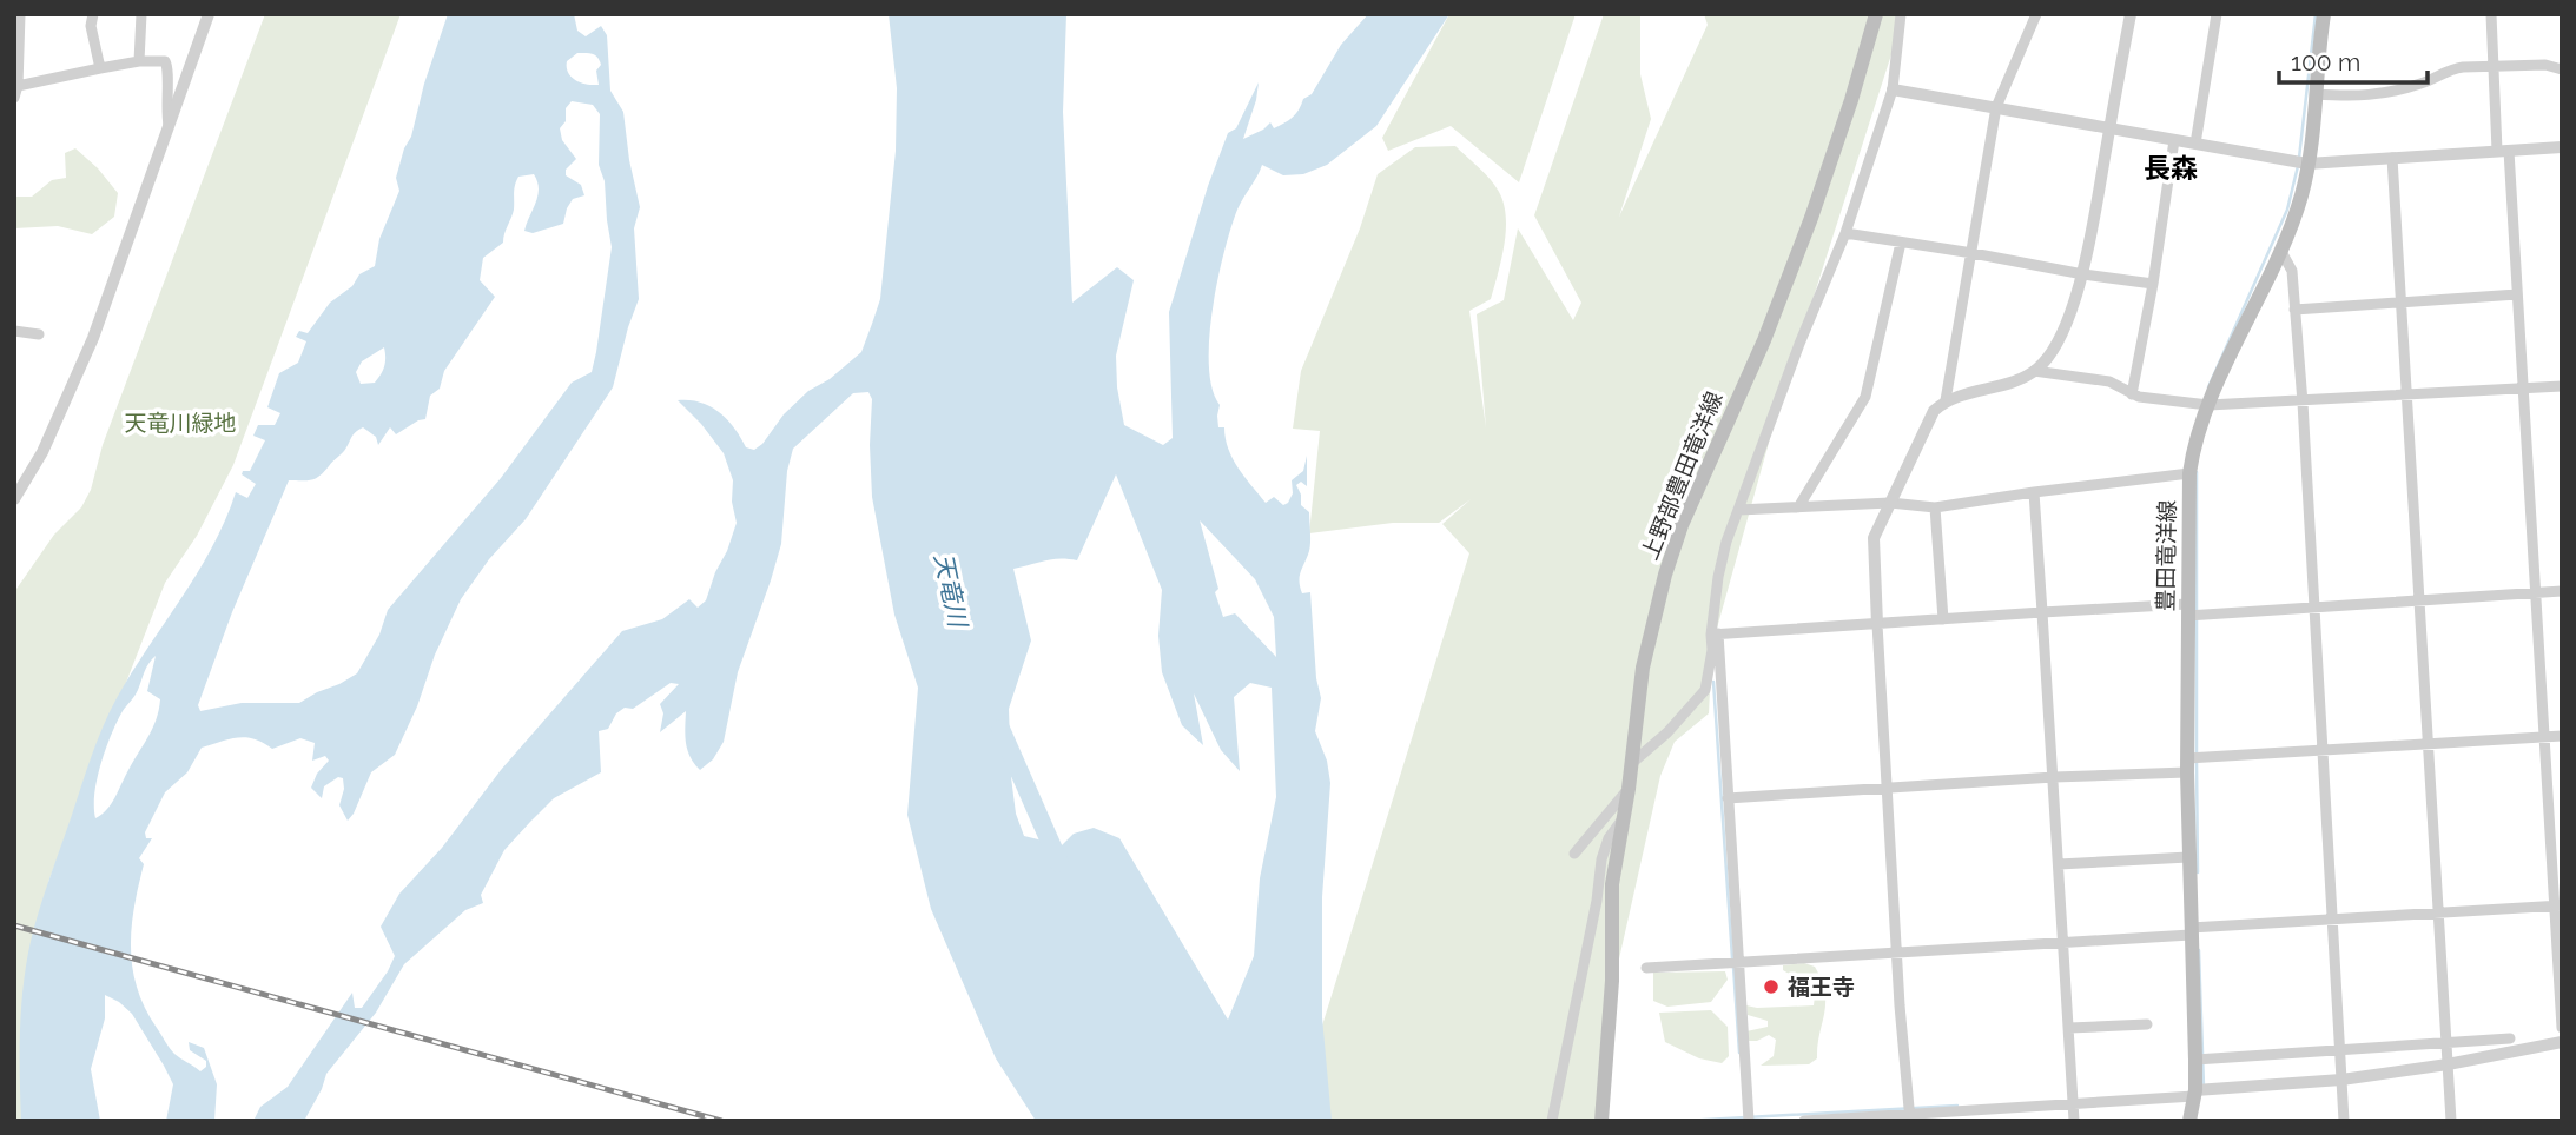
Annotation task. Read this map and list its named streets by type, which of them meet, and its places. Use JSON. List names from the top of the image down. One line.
{"streets":{"main road":["上野部豊田竜洋線","豊田竜洋線"]},"districts":["長森"],"water":["天竜川"],"parks":["天竜川緑地"],"places":["福王寺"],"scale_bar":"100 m"}
